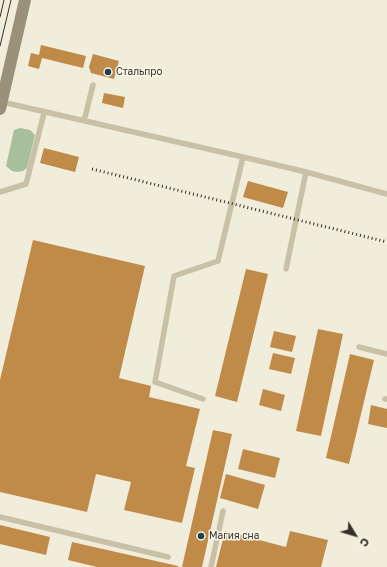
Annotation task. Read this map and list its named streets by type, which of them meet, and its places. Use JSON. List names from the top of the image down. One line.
{"places":["Стальпро","Магия сна"],"north":"bottom right"}
